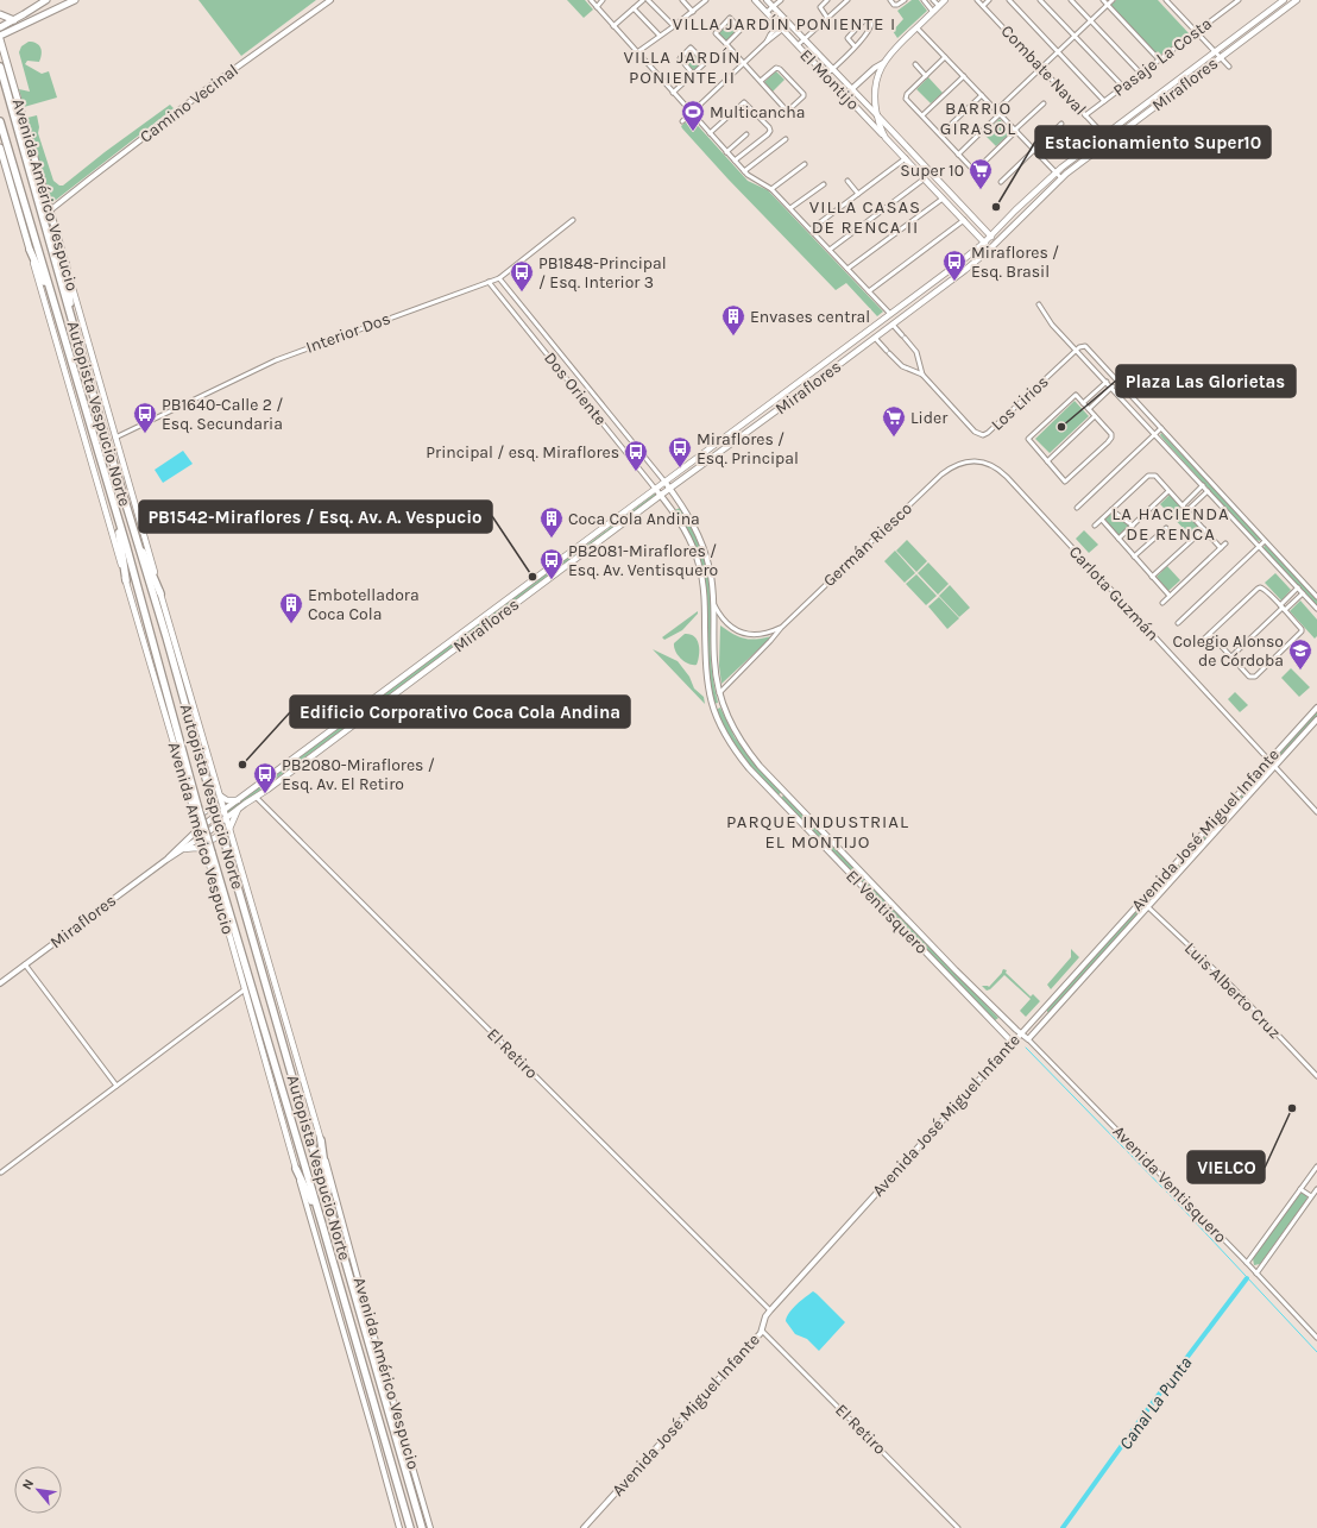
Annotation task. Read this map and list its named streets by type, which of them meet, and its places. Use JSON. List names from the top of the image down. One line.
{"streets":{"highway":["Autopista Vespucio Norte"],"main road":["El Montijo","Miraflores","Avenida Américo Vespucio"],"street":["Pasaje La Costa","Combate Naval","Camino Vecinal","Interior Dos","Dos Oriente","Los Lirios","Germán Riesco","Carlota Guzmán","Avenida José Miguel Infante","El Ventisquero","Luis Alberto Cruz","El Retiro","Avenida Ventisquero"]},"crossings":[["Pasaje La Costa","Combate Naval"],["Combate Naval","Miraflores"],["El Montijo","Miraflores"],["Miraflores","Avenida Américo Vespucio"],["Miraflores","Dos Oriente"],["Miraflores","El Ventisquero"],["Miraflores","El Retiro"],["Camino Vecinal","Avenida Américo Vespucio"],["Avenida Américo Vespucio","Interior Dos"],["Avenida Américo Vespucio","Autopista Vespucio Norte"],["Interior Dos","Dos Oriente"],["Dos Oriente","El Ventisquero"],["Germán Riesco","Carlota Guzmán"],["Germán Riesco","El Ventisquero"],["Carlota Guzmán","Avenida José Miguel Infante"],["Avenida José Miguel Infante","El Ventisquero"],["Avenida José Miguel Infante","Luis Alberto Cruz"],["Avenida José Miguel Infante","El Retiro"],["Avenida José Miguel Infante","Avenida Ventisquero"],["El Ventisquero","Avenida Ventisquero"]],"districts":["VILLA JARDÍN PONIENTE I","VILLA JARDÍN PONIENTE II","BARRIO GIRASOL","VILLA CASAS DE RENCA II","LA HACIENDA DE RENCA","PARQUE INDUSTRIAL EL MONTIJO"],"water":["Canal La Punta"],"places":{"sports":["Multicancha"],"supermarket":["Super 10","Lider"],"other":["Estacionamiento Super10","Plaza Las Glorietas","PB1542-Miraflores / Esq. Av. A. Vespucio","Edificio Corporativo Coca Cola Andina","VIELCO"],"bus stop":["Miraflores / Esq. Brasil","PB1848-Principal / Esq. Interior 3","PB1640-Calle 2 / Esq. Secundaria","Miraflores / Esq. Principal","Principal / esq. Miraflores","PB2081-Miraflores / Esq. Av. Ventisquero","PB2080-Miraflores / Esq. Av. El Retiro"],"building":["Envases central","Coca Cola Andina","Embotelladora Coca Cola"],"school or university":["Colegio Alonso de Córdoba"]},"north":"top left"}
